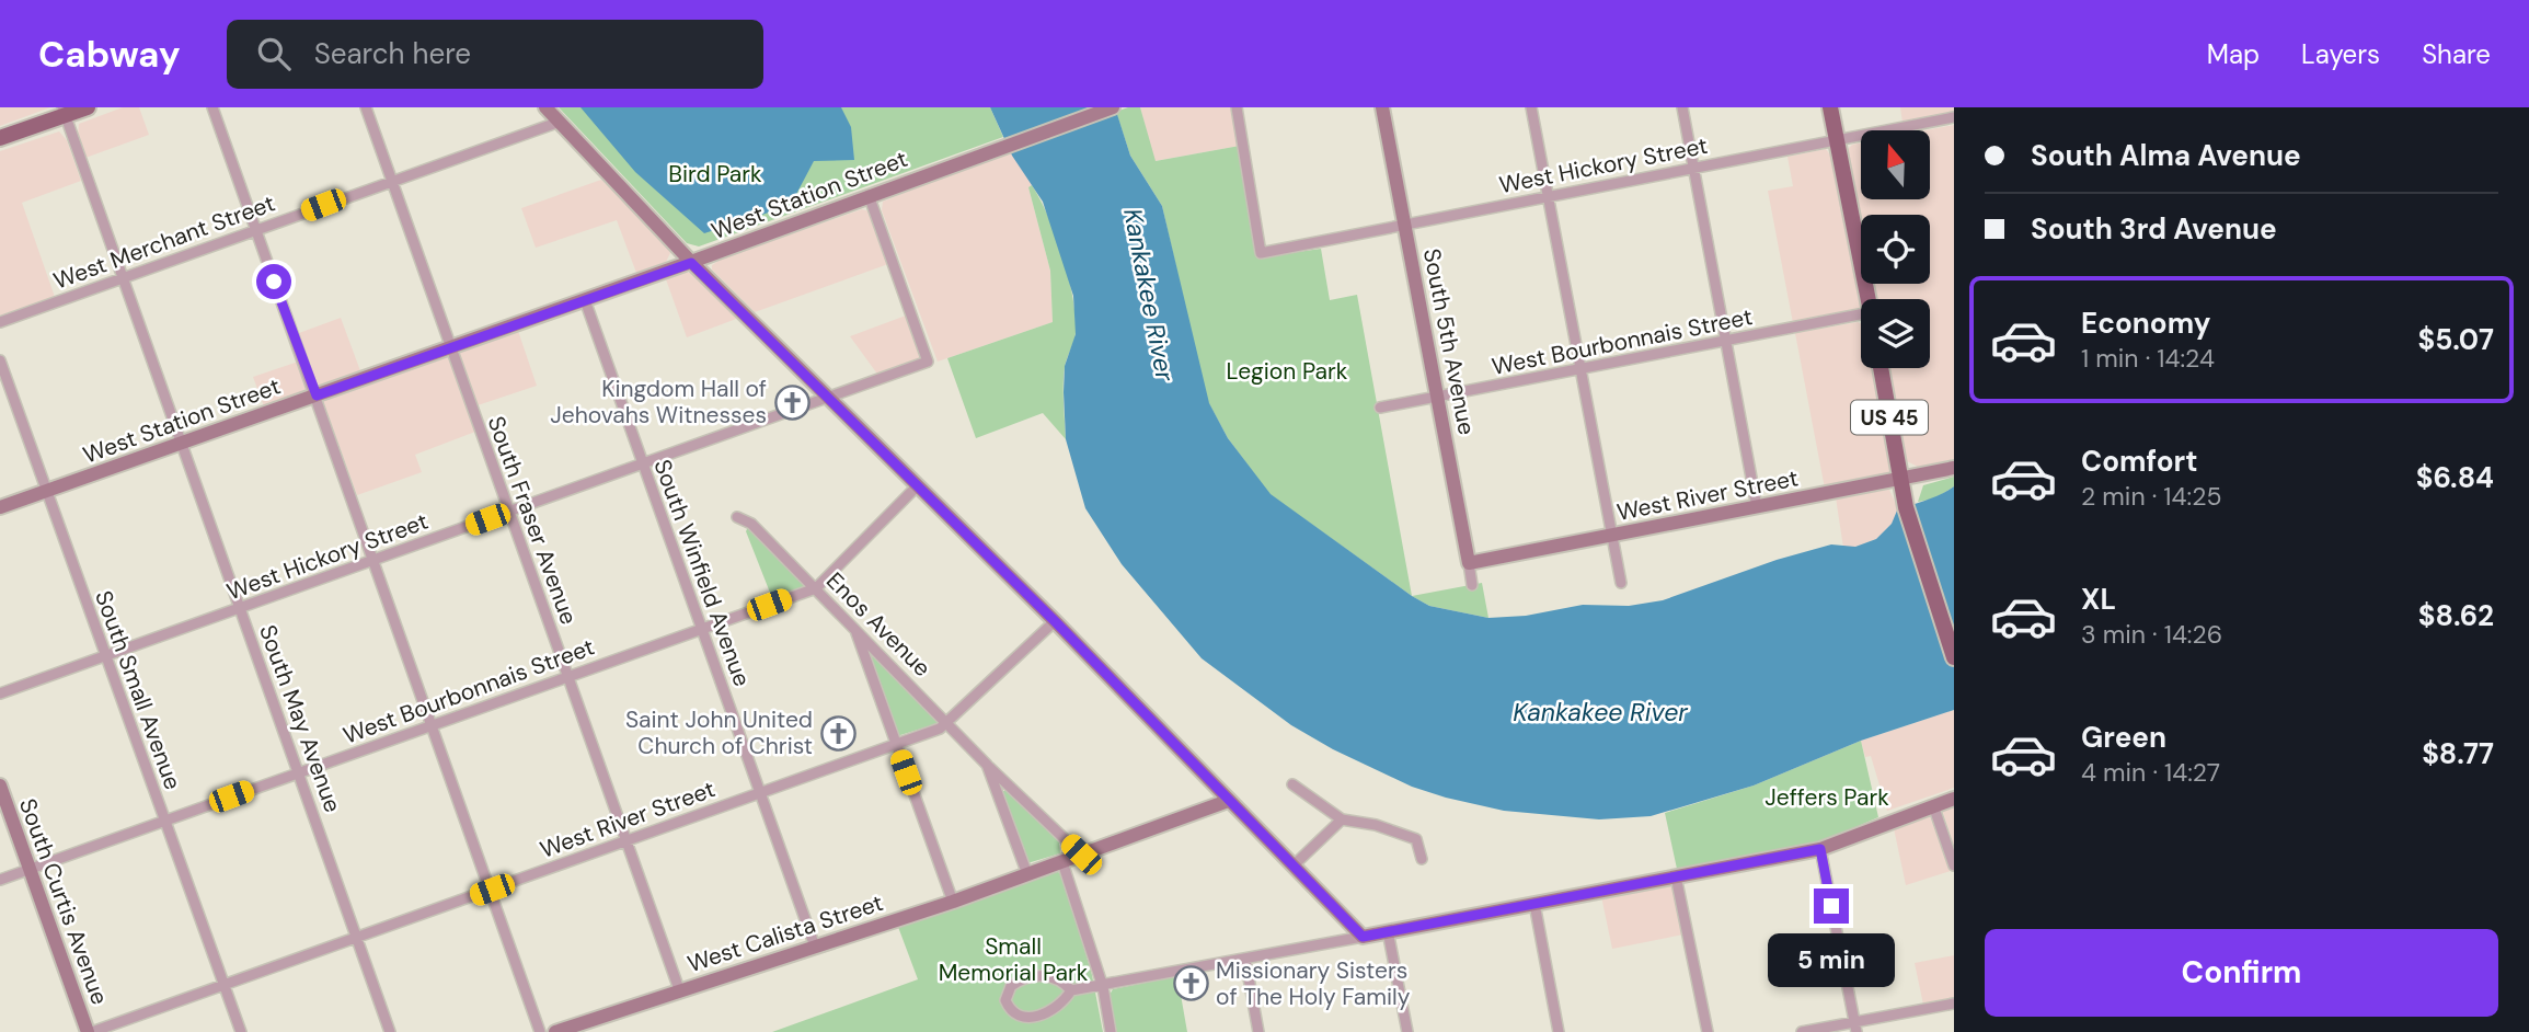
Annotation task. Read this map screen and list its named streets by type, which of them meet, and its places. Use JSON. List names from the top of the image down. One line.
{"streets":{"main road":["West Station Street","South 5th Avenue","US 45","West River Street","South Curtis Avenue","West Calista Street"],"street":["West Hickory Street","West Merchant Street","West Bourbonnais Street","South Fraser Avenue","South Winfield Avenue","Enos Avenue","South Small Avenue","South May Avenue"]},"crossings":[["West Hickory Street","West Station Street"],["West Hickory Street","South 5th Avenue"],["West Hickory Street","South Fraser Avenue"],["West Hickory Street","South Winfield Avenue"],["West Hickory Street","South Small Avenue"],["West Hickory Street","South May Avenue"],["West Station Street","South Fraser Avenue"],["West Station Street","South Winfield Avenue"],["West Station Street","South Small Avenue"],["West Station Street","South May Avenue"],["West Merchant Street","South Fraser Avenue"],["West Merchant Street","South May Avenue"],["South 5th Avenue","West Bourbonnais Street"],["South 5th Avenue","West River Street"],["West Bourbonnais Street","South Fraser Avenue"],["West Bourbonnais Street","South Winfield Avenue"],["West Bourbonnais Street","Enos Avenue"],["West Bourbonnais Street","South Small Avenue"],["West Bourbonnais Street","South May Avenue"],["West Bourbonnais Street","South Curtis Avenue"],["US 45","West River Street"],["West River Street","South Fraser Avenue"],["West River Street","South Winfield Avenue"],["West River Street","Enos Avenue"],["West River Street","South Small Avenue"],["West River Street","South May Avenue"],["West River Street","South Curtis Avenue"],["South Fraser Avenue","West Calista Street"],["South Winfield Avenue","West Calista Street"],["Enos Avenue","West Calista Street"]],"water":["Kankakee River"],"parks":["Bird Park","Legion Park","Jeffers Park","Small Memorial Park"],"places":{"church":["Kingdom Hall of Jehovahs Witnesses","Saint John United Church of Christ","Missionary Sisters of The Holy Family"]},"north":"top","page":{"header":"Cabway","search":"Search here","nav":["Map","Layers","Share"],"banner":["South Alma Avenue","South 3rd Avenue"],"list":[{"name":"Economy","note":"1 min · 14:24","value":"$5.07"},{"name":"Comfort","note":"2 min · 14:25","value":"$6.84"},{"name":"XL","note":"3 min · 14:26","value":"$8.62"},{"name":"Green","note":"4 min · 14:27","value":"$8.77"}],"buttons":"Confirm","bubble":"5 min"}}
